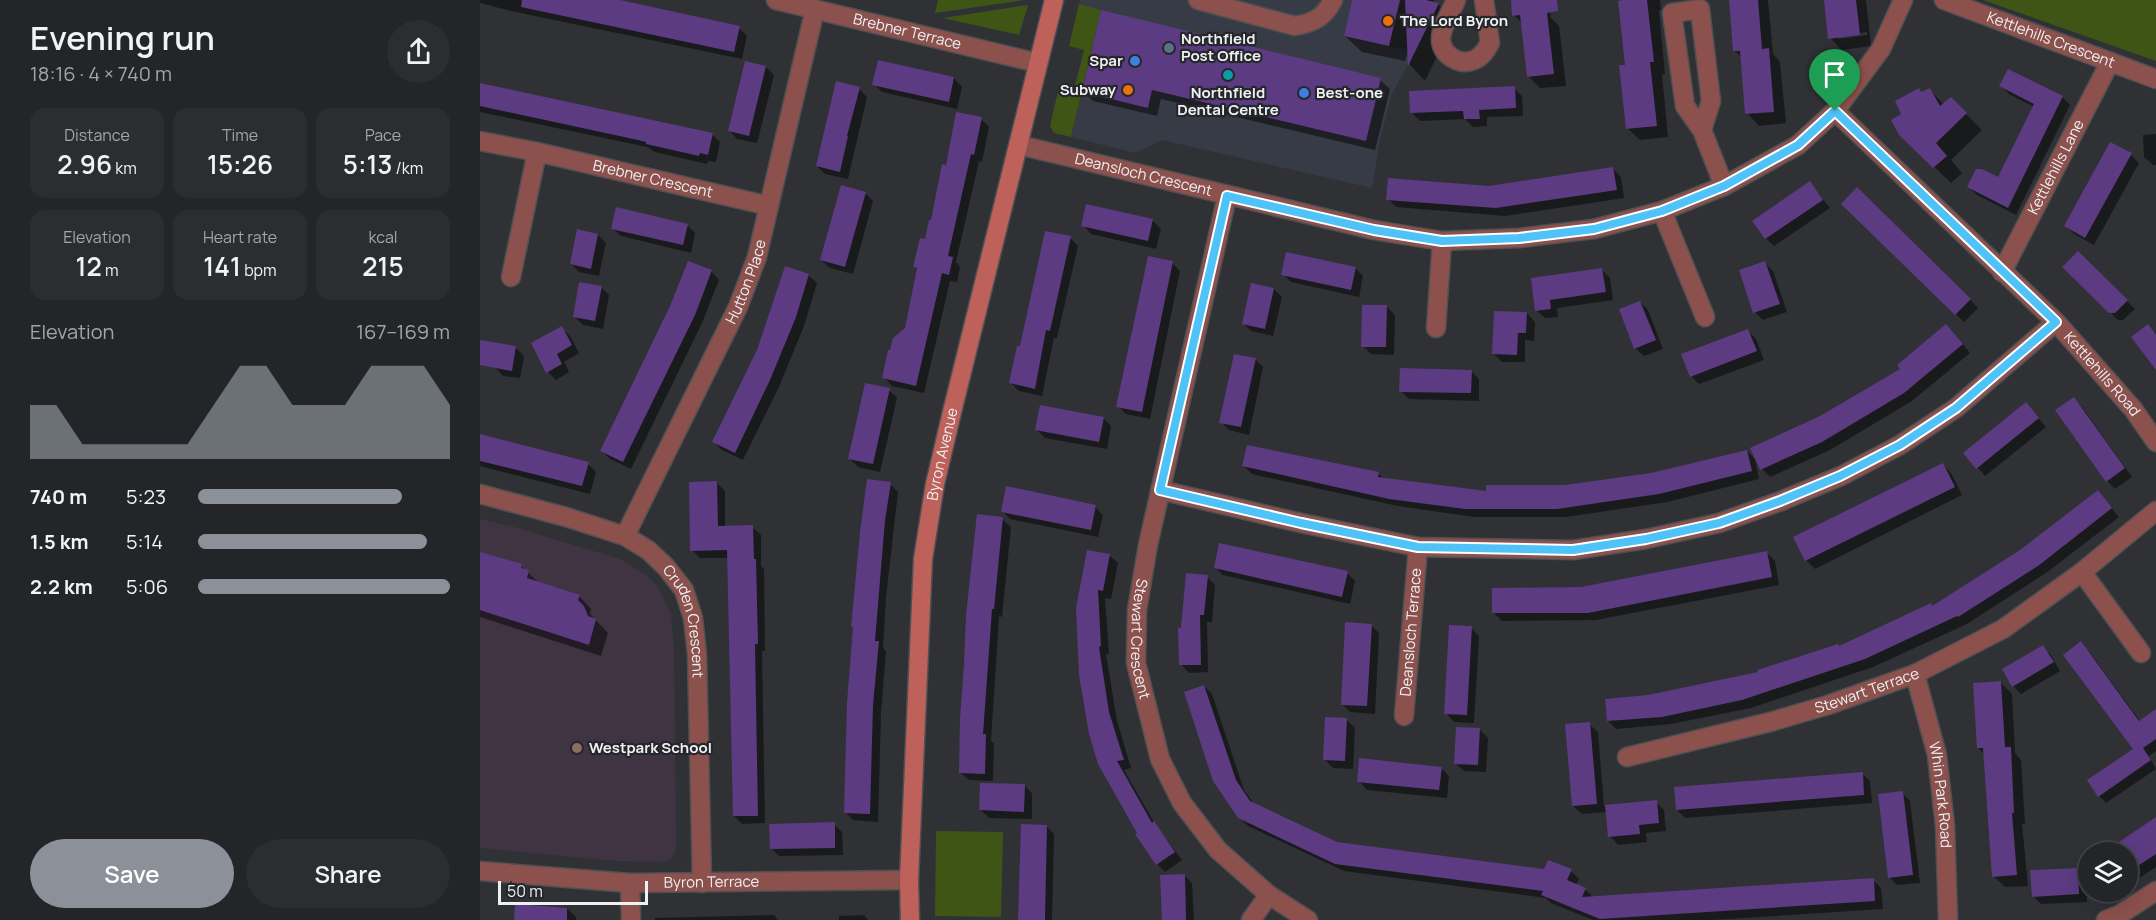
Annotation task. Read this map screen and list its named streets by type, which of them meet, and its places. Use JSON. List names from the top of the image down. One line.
{"streets":{"street":["Brebner Terrace","Kettlehills Crescent","Kettlehills Lane","Deansloch Crescent","Brebner Crescent","Hutton Place","Kettlehills Road","Byron Avenue","Cruden Crescent","Deansloch Terrace","Stewart Crescent","Stewart Terrace","Whin Park Road","Byron Terrace"]},"crossings":[["Brebner Terrace","Hutton Place"],["Brebner Terrace","Byron Avenue"],["Kettlehills Crescent","Kettlehills Lane"],["Kettlehills Lane","Kettlehills Road"],["Deansloch Crescent","Kettlehills Road"],["Deansloch Crescent","Byron Avenue"],["Deansloch Crescent","Stewart Crescent"],["Brebner Crescent","Hutton Place"],["Hutton Place","Cruden Crescent"],["Kettlehills Road","Deansloch Terrace"],["Byron Avenue","Byron Terrace"],["Cruden Crescent","Byron Terrace"],["Deansloch Terrace","Stewart Crescent"],["Stewart Terrace","Whin Park Road"]],"places":["The Lord Byron","Northfield Post Office","Spar","Northfield Dental Centre","Subway","Best-one","Westpark School"],"scale_bar":"50 m","page":{"heading":["Evening run","18:16 · 4 × 740 m"],"stats":[["Distance","2.96 km"],["Time","15:26"],["Pace","5:13 /km"],["Elevation","12 m"],["Heart rate","141 bpm"],["kcal","215"]],"chart":["Elevation","167–169 m"],"list":[{"name":"740 m","note":"5:23"},{"name":"1.5 km","note":"5:14"},{"name":"2.2 km","note":"5:06"}],"buttons":["Save","Share"],"scale":"50 m"}}
